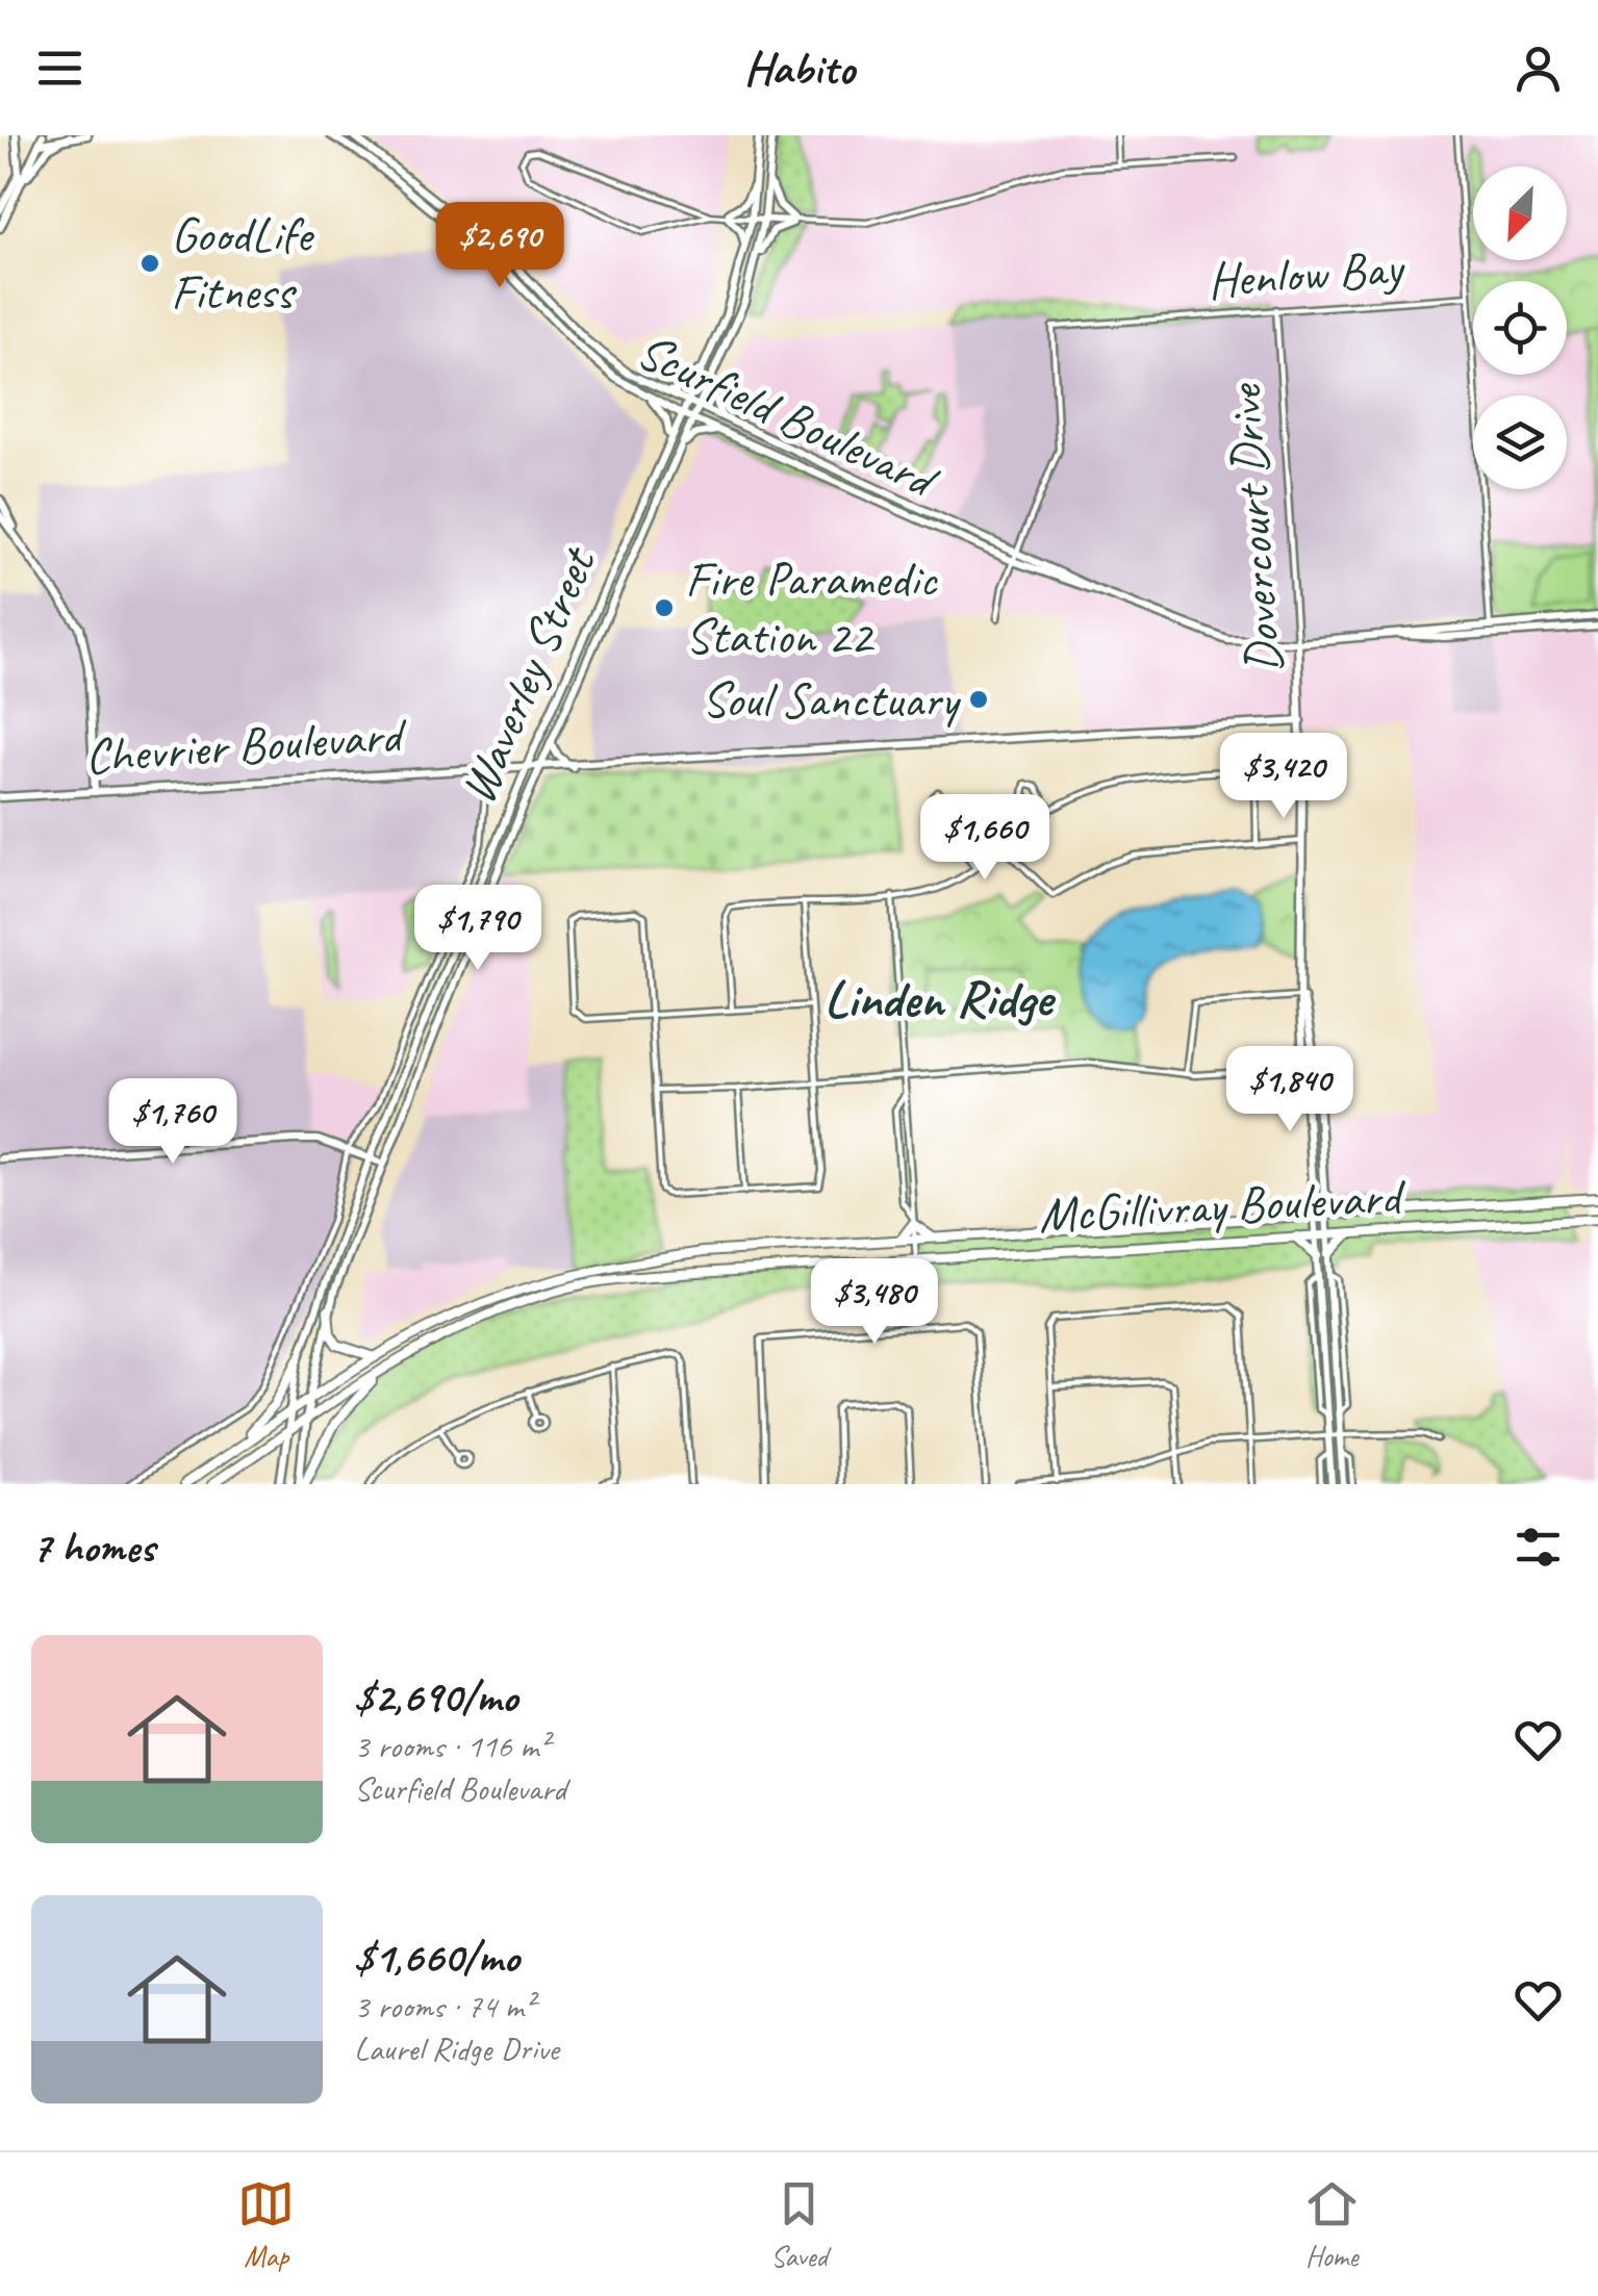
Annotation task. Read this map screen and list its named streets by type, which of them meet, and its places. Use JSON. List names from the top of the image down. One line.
{"streets":{"main road":["McGillivray Boulevard"],"street":["Henlow Bay","Scurfield Boulevard","Dovercourt Drive","Waverley Street","Chevrier Boulevard"]},"crossings":[["Henlow Bay","Scurfield Boulevard"],["Henlow Bay","Dovercourt Drive"],["Scurfield Boulevard","Dovercourt Drive"],["Scurfield Boulevard","Waverley Street"],["Dovercourt Drive","Chevrier Boulevard"],["Dovercourt Drive","McGillivray Boulevard"],["Waverley Street","Chevrier Boulevard"],["Waverley Street","McGillivray Boulevard"]],"districts":["Linden Ridge"],"places":["GoodLife Fitness","Fire Paramedic Station 22","Soul Sanctuary"],"north":"bottom left","page":{"header":"Habito","price":["$2,690","$3,420","$1,660","$1,790","$1,840","$1,760","$3,480"],"heading":"7 homes","list":[{"name":"$2,690/mo","note":"3 rooms · 116 m² · Scurfield Boulevard"},{"name":"$1,660/mo","note":"3 rooms · 74 m² · Laurel Ridge Drive"}],"tabs":["Map","Saved","Home"]}}
